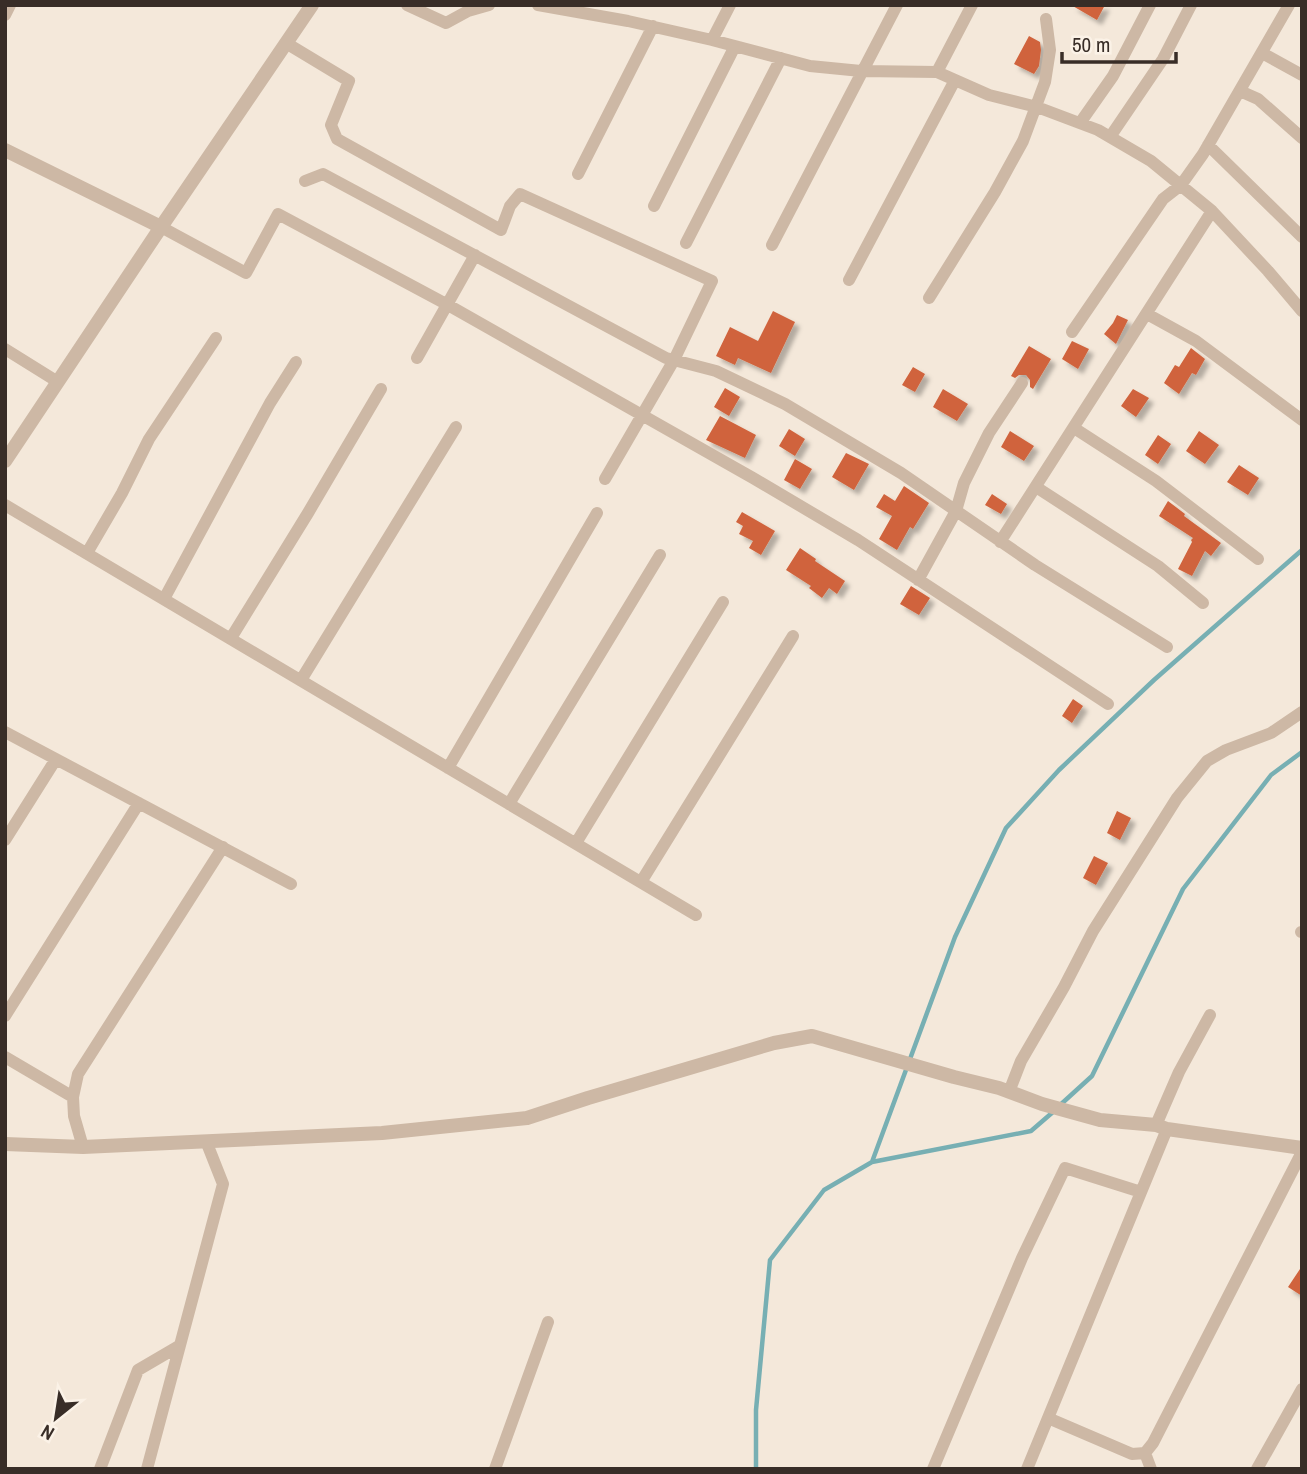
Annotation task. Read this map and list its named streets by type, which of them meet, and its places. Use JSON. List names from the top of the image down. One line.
{"scale_bar":"50 m","north":"bottom left"}
